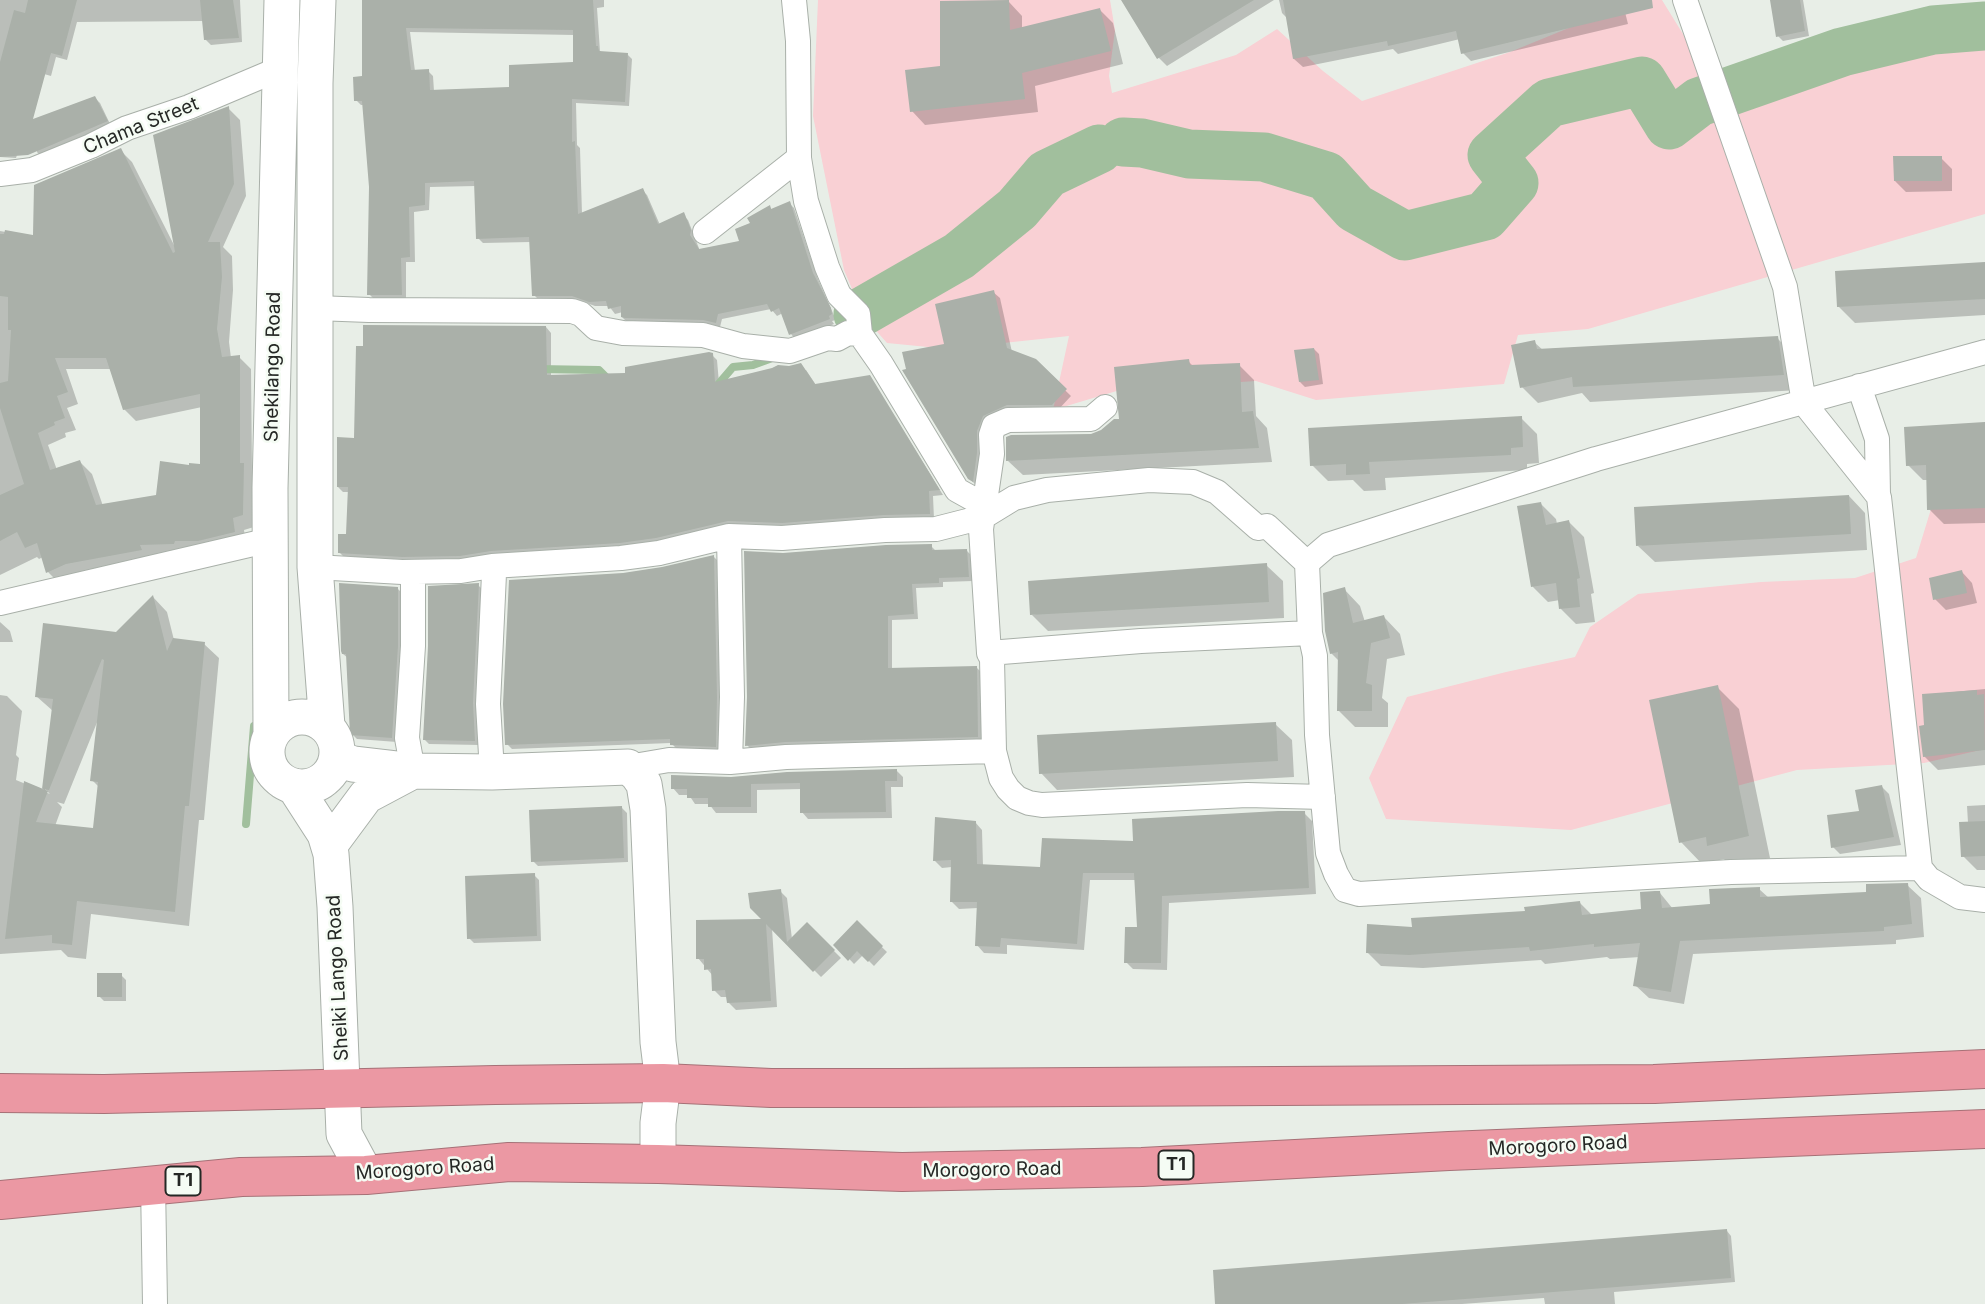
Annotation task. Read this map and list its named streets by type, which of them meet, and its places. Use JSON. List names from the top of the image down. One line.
{"streets":{"highway":["Morogoro Road","T1"],"main road":["Shekilango Road","Sheiki Lango Road"],"street":["Chama Street"]},"crossings":[["Chama Street","Shekilango Road"],["Shekilango Road","Sheiki Lango Road"],["Sheiki Lango Road","Morogoro Road"]]}
